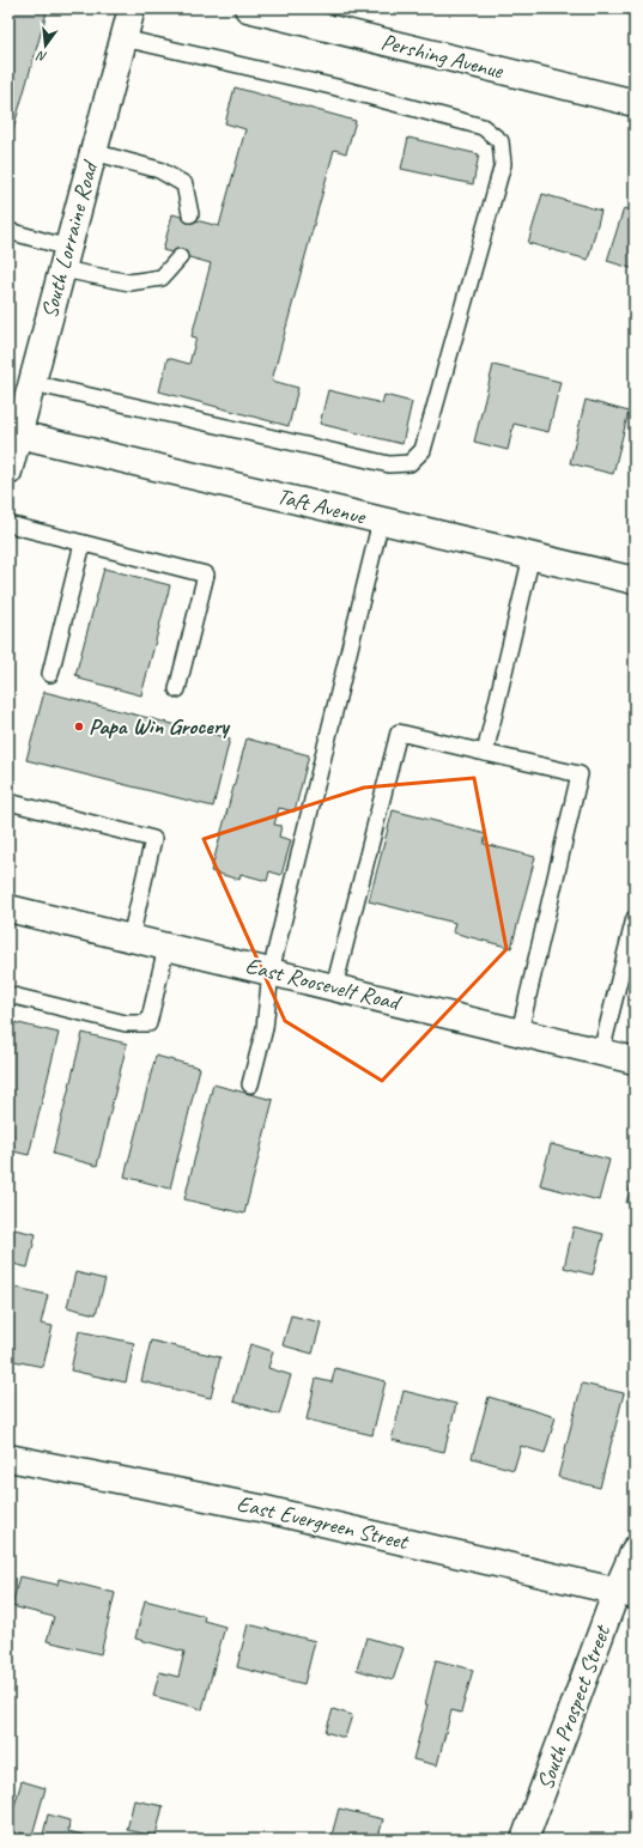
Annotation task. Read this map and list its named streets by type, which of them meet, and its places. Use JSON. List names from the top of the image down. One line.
{"streets":{"street":["Pershing Avenue","South Lorraine Road","Taft Avenue","East Roosevelt Road","East Evergreen Street","South Prospect Street"]},"crossings":[["South Lorraine Road","Taft Avenue"],["East Evergreen Street","South Prospect Street"]],"places":["Papa Win Grocery"],"north":"bottom"}
